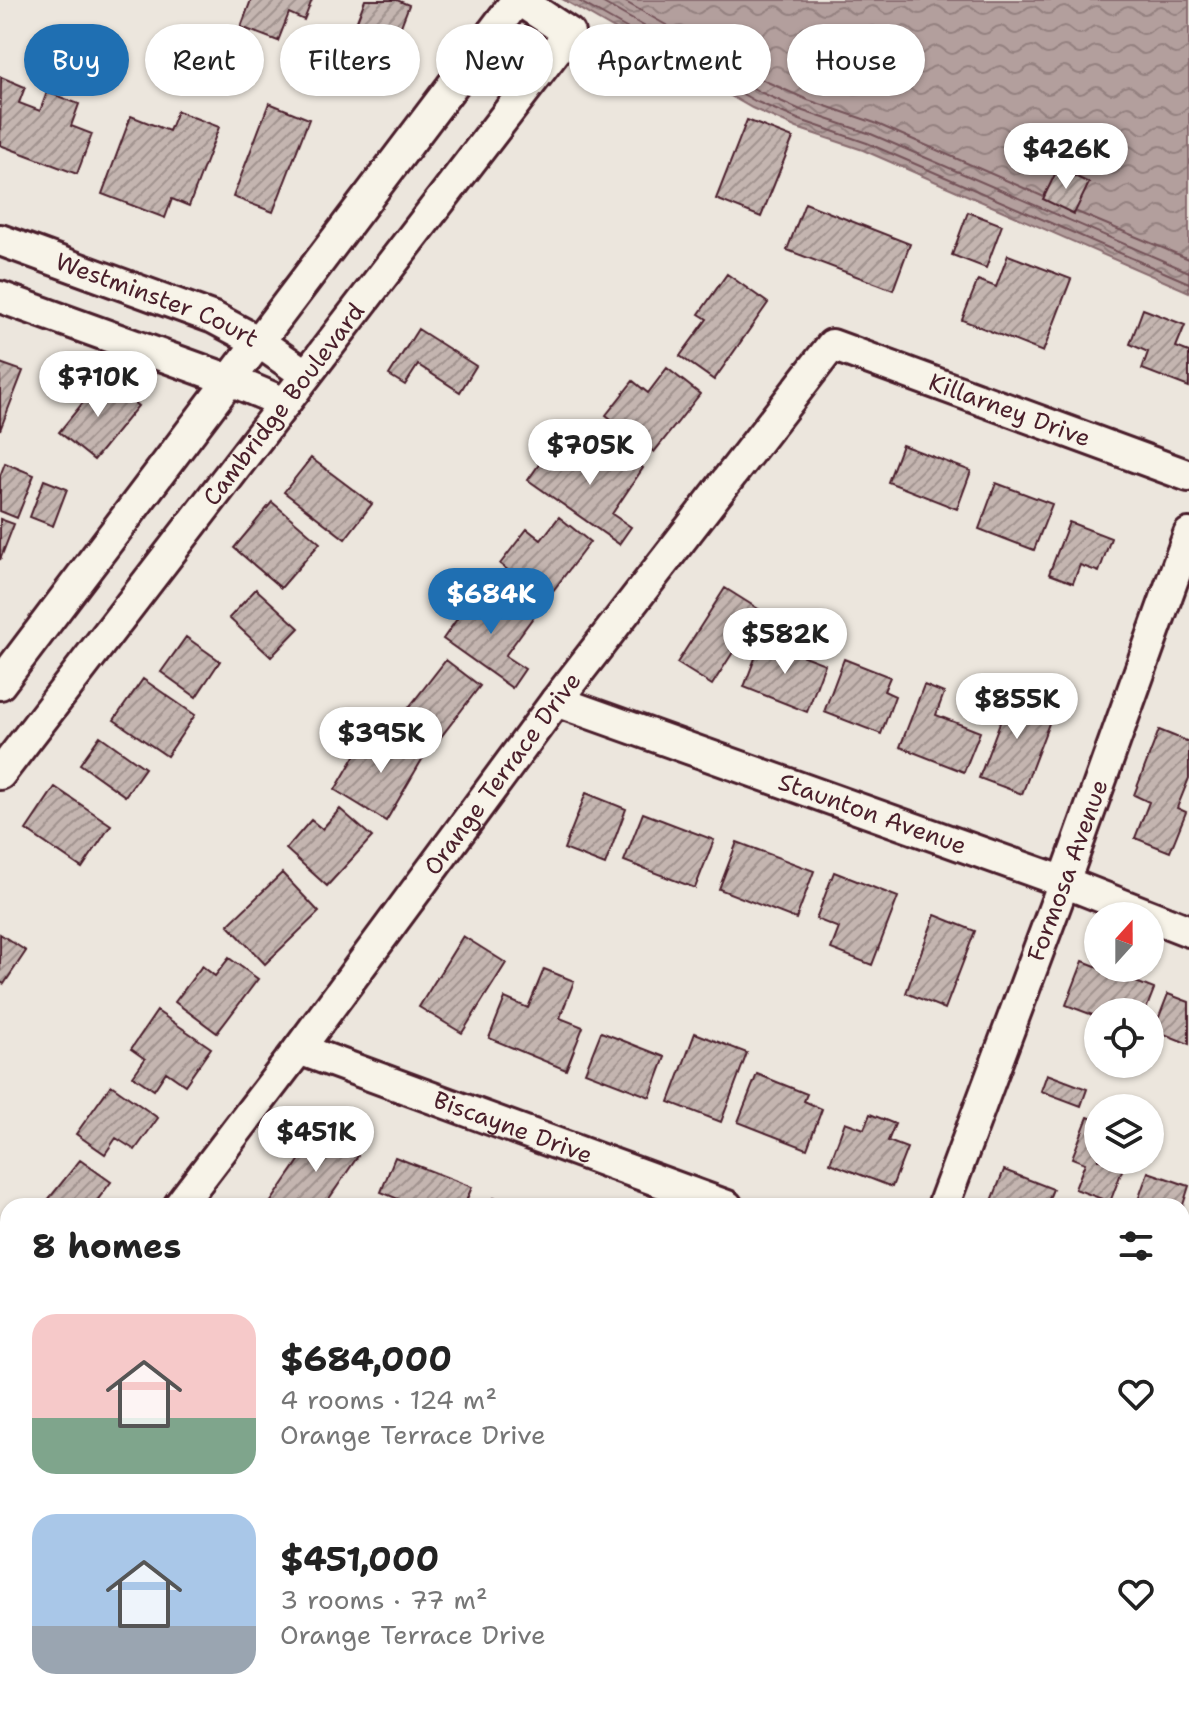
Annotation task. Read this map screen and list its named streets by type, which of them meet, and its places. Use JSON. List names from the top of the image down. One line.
{"streets":{"street":["Westminster Court","Cambridge Boulevard","Killarney Drive","Orange Terrace Drive","Staunton Avenue","Formosa Avenue","Biscayne Drive"]},"crossings":[["Westminster Court","Cambridge Boulevard"],["Killarney Drive","Orange Terrace Drive"],["Orange Terrace Drive","Staunton Avenue"],["Orange Terrace Drive","Biscayne Drive"],["Staunton Avenue","Formosa Avenue"]],"north":"top","page":{"chip":["Buy","Rent","Filters","New","Apartment","House"],"price":["$426K","$710K","$705K","$684K","$582K","$855K","$395K","$451K"],"heading":"8 homes","list":[{"name":"$684,000","note":"4 rooms · 124 m² · Orange Terrace Drive"},{"name":"$451,000","note":"3 rooms · 77 m² · Orange Terrace Drive"}]}}
